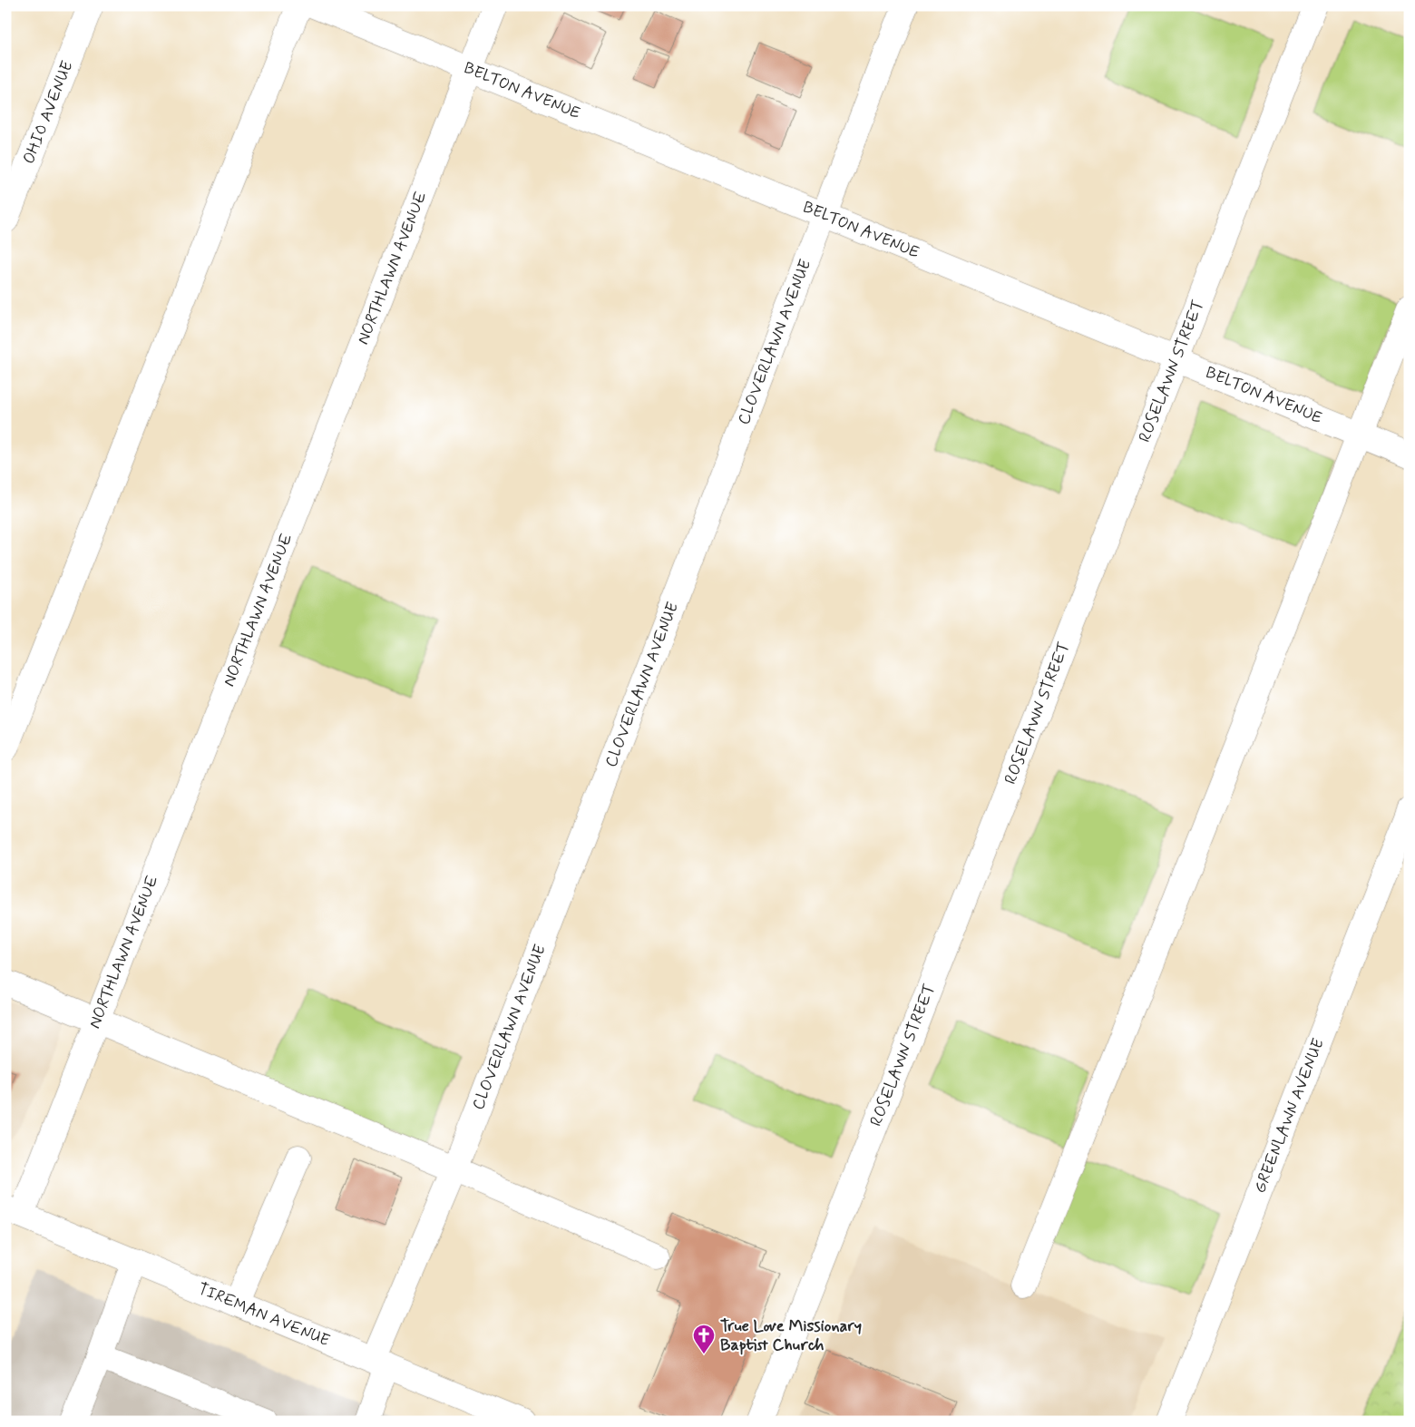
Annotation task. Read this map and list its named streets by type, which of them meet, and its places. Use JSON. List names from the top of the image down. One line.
{"streets":{"street":["BELTON AVENUE","OHIO AVENUE","NORTHLAWN AVENUE","CLOVERLAWN AVENUE","ROSELAWN STREET","GREENLAWN AVENUE","TIREMAN AVENUE"]},"crossings":[["BELTON AVENUE","NORTHLAWN AVENUE"],["BELTON AVENUE","CLOVERLAWN AVENUE"],["BELTON AVENUE","ROSELAWN STREET"],["NORTHLAWN AVENUE","TIREMAN AVENUE"],["CLOVERLAWN AVENUE","TIREMAN AVENUE"]],"places":{"church":["True Love Missionary Baptist Church"]}}
